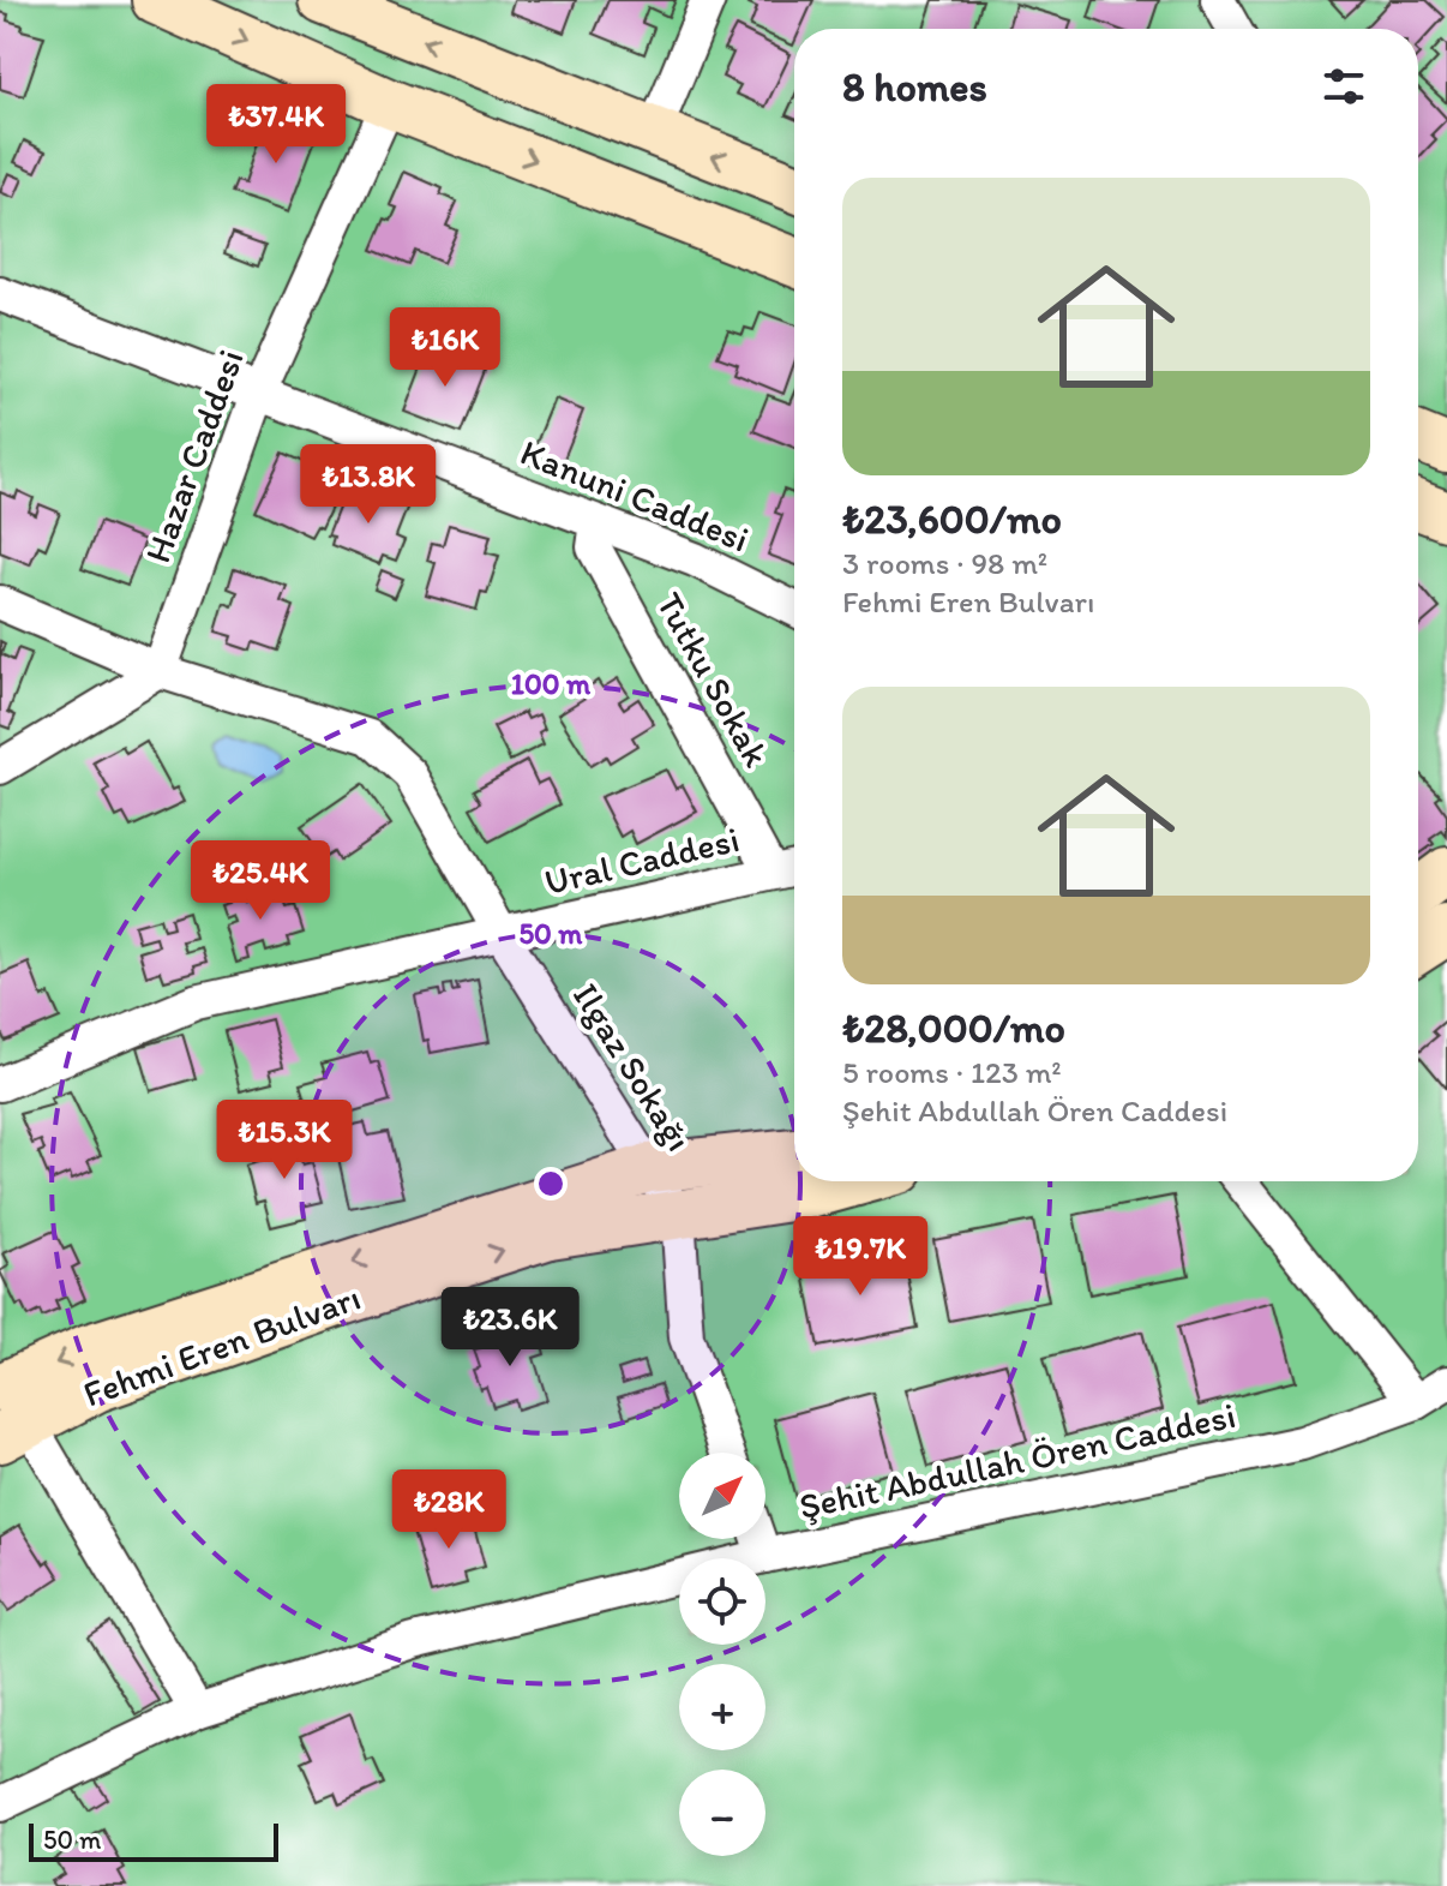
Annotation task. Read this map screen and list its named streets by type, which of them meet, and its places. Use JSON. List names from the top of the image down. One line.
{"streets":{"street":["Hazar Caddesi","Kanuni Caddesi","Tutku Sokak","Ural Caddesi","Ilgaz Sokağı","Fehmi Eren Bulvarı","Şehit Abdullah Ören Caddesi"]},"crossings":[["Hazar Caddesi","Kanuni Caddesi"],["Hazar Caddesi","Ilgaz Sokağı"],["Kanuni Caddesi","Tutku Sokak"],["Tutku Sokak","Ural Caddesi"],["Ural Caddesi","Ilgaz Sokağı"],["Ilgaz Sokağı","Fehmi Eren Bulvarı"]],"scale_bar":"50 m","north":"top right","page":{"heading":"8 homes","price":["₺37.4K","₺16K","₺13.8K","₺25.4K","₺15.3K","₺19.7K","₺23.6K","₺28K"],"list":[{"name":"₺23,600/mo","note":"3 rooms · 98 m² · Fehmi Eren Bulvarı"},{"name":"₺28,000/mo","note":"5 rooms · 123 m² · Şehit Abdullah Ören Caddesi"}],"map_buttons":["+","−"],"scale":"50 m"},"rings":["100 m","50 m"]}
